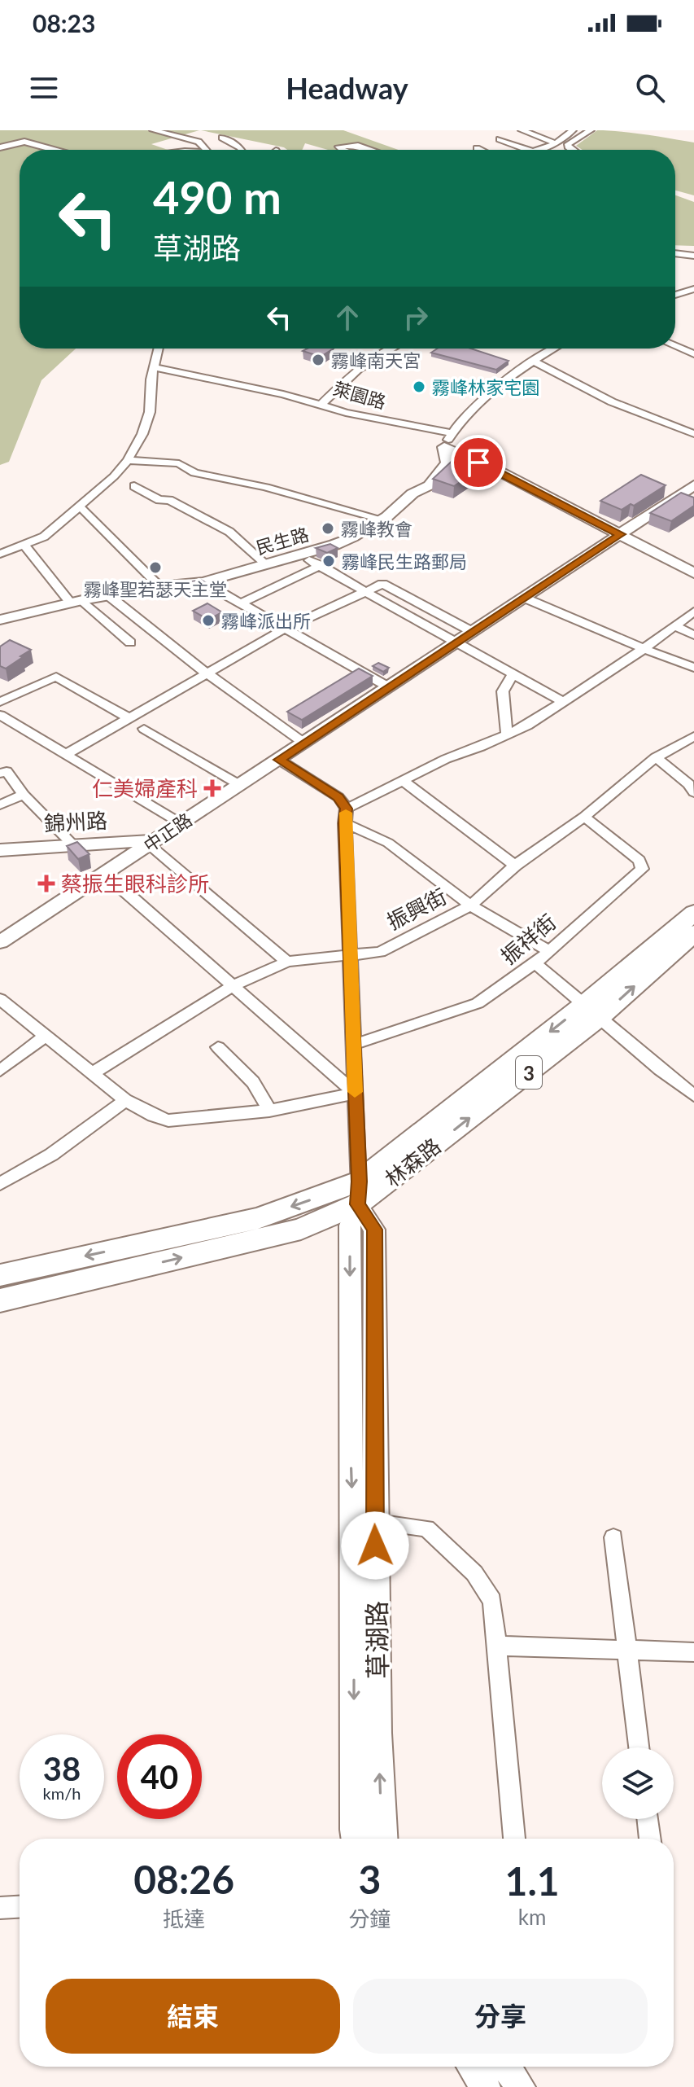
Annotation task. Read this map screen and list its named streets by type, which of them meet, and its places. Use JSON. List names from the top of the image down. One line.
{"streets":{"main road":["3","林森路"],"street":["萊園路","民生路","錦州路","中正路","振興街","振祥街","草湖路"]},"crossings":[["萊園路","民生路"],["錦州路","中正路"],["振興街","振祥街"],["振興街","草湖路"],["振祥街","草湖路"],["林森路","草湖路"]],"places":{"other":["霧峰南天宮","霧峰林家宅園","霧峰教會","霧峰民生路郵局","霧峰聖若瑟天主堂","霧峰派出所"],"health":["仁美婦產科","蔡振生眼科診所"]},"page":{"status":"08:23","header":"Headway","turn":["490 m","草湖路"],"speed":"38 km/h","limit":"40","eta":["08:26","抵達","3","分鐘","1.1","km"],"buttons":["結束","分享"]}}
